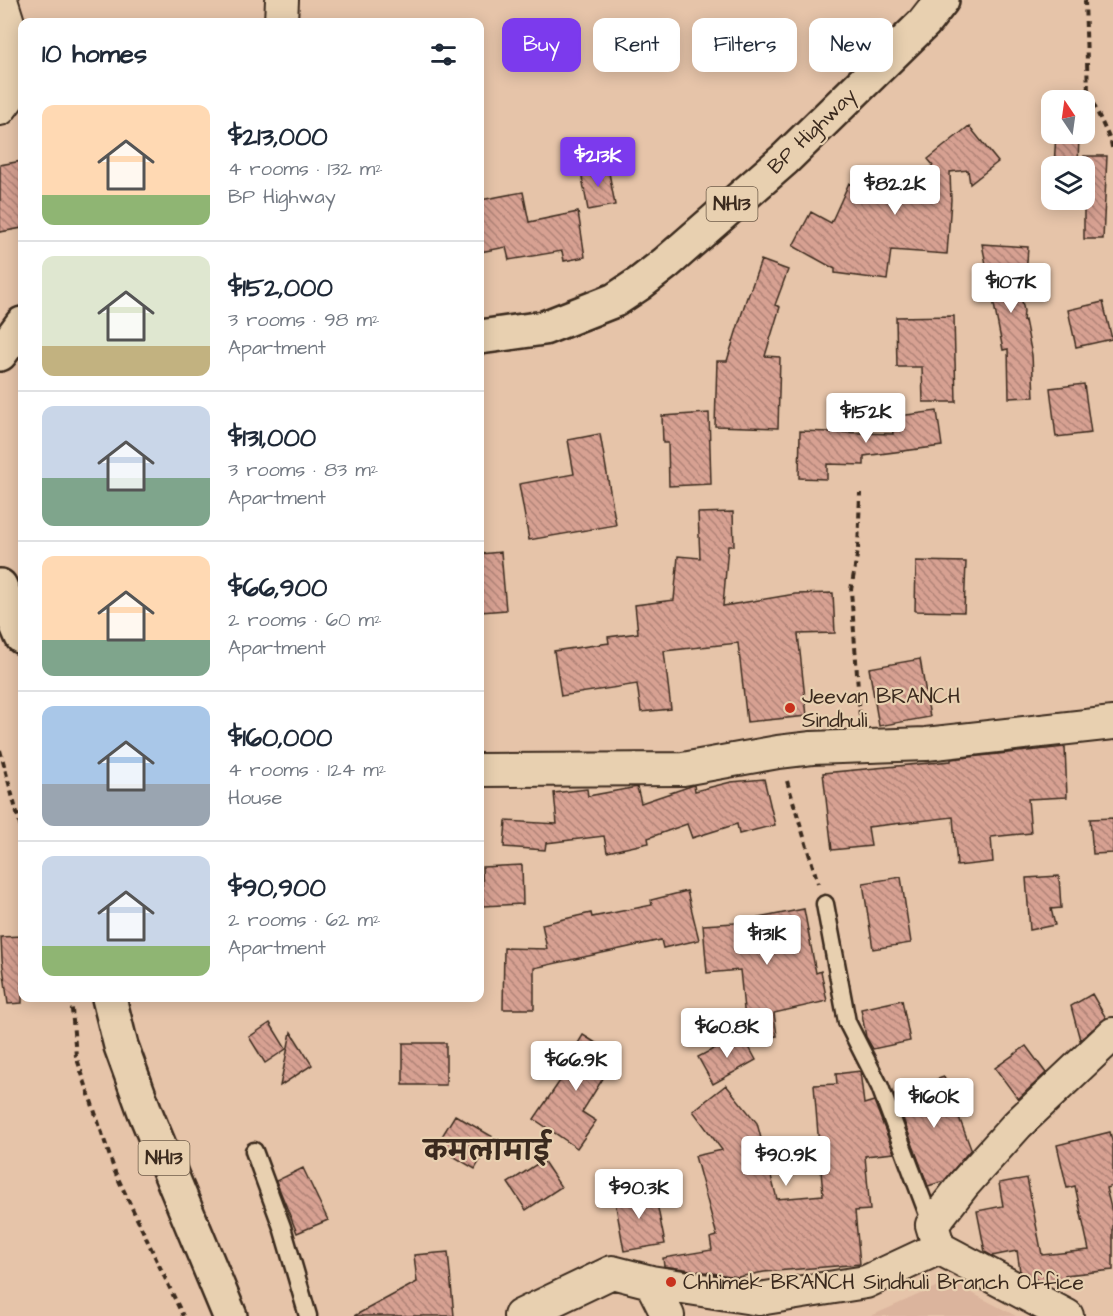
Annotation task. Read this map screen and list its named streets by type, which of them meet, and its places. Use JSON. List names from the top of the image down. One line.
{"streets":{"highway":["BP Highway","NH13"]},"districts":["कमलामाई"],"places":["Jeevan BRANCH Sindhuli","Chhimek BRANCH Sindhuli Branch Office"],"north":"top","page":{"chip":["Buy","Rent","Filters","New"],"heading":"10 homes","list":[{"name":"$213,000","note":"4 rooms · 132 m² · BP Highway"},{"name":"$152,000","note":"3 rooms · 98 m² · Apartment"},{"name":"$131,000","note":"3 rooms · 83 m² · Apartment"},{"name":"$66,900","note":"2 rooms · 60 m² · Apartment"},{"name":"$160,000","note":"4 rooms · 124 m² · House"},{"name":"$90,900","note":"2 rooms · 62 m² · Apartment"}],"price":["$213K","$82.2K","$107K","$152K","$131K","$60.8K","$66.9K","$160K","$90.9K","$90.3K"]}}
